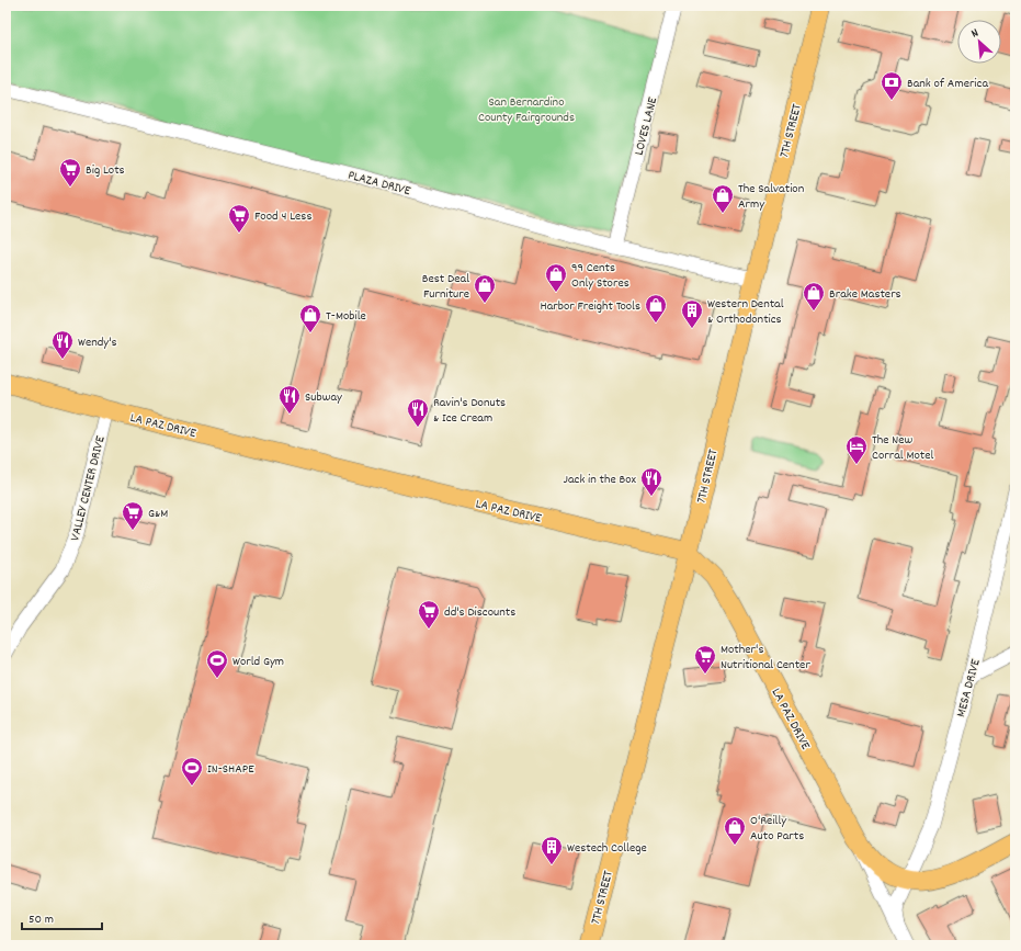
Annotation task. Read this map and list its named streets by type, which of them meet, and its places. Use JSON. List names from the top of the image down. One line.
{"streets":{"main road":["7TH STREET","LA PAZ DRIVE"],"street":["LOVES LANE","PLAZA DRIVE","VALLEY CENTER DRIVE","MESA DRIVE"]},"crossings":[["LOVES LANE","PLAZA DRIVE"],["7TH STREET","PLAZA DRIVE"],["7TH STREET","LA PAZ DRIVE"],["LA PAZ DRIVE","VALLEY CENTER DRIVE"],["LA PAZ DRIVE","MESA DRIVE"]],"parks":["San Bernardino County Fairgrounds"],"places":{"bank":["Bank of America"],"supermarket":["Big Lots","Food 4 Less","G&M","dd's Discounts","Mother's Nutritional Center"],"shop":["The Salvation Army","99 Cents Only Stores","Best Deal Furniture","Brake Masters","Harbor Freight Tools","T-Mobile","O'Reilly Auto Parts"],"building":["Western Dental & Orthodontics","Westech College"],"restaurant":["Wendy's","Subway","Ravin's Donuts & Ice Cream","Jack in the Box"],"hotel":["The New Corral Motel"],"sports":["World Gym","IN-SHAPE"]},"scale_bar":"50 m","north":"top left"}
